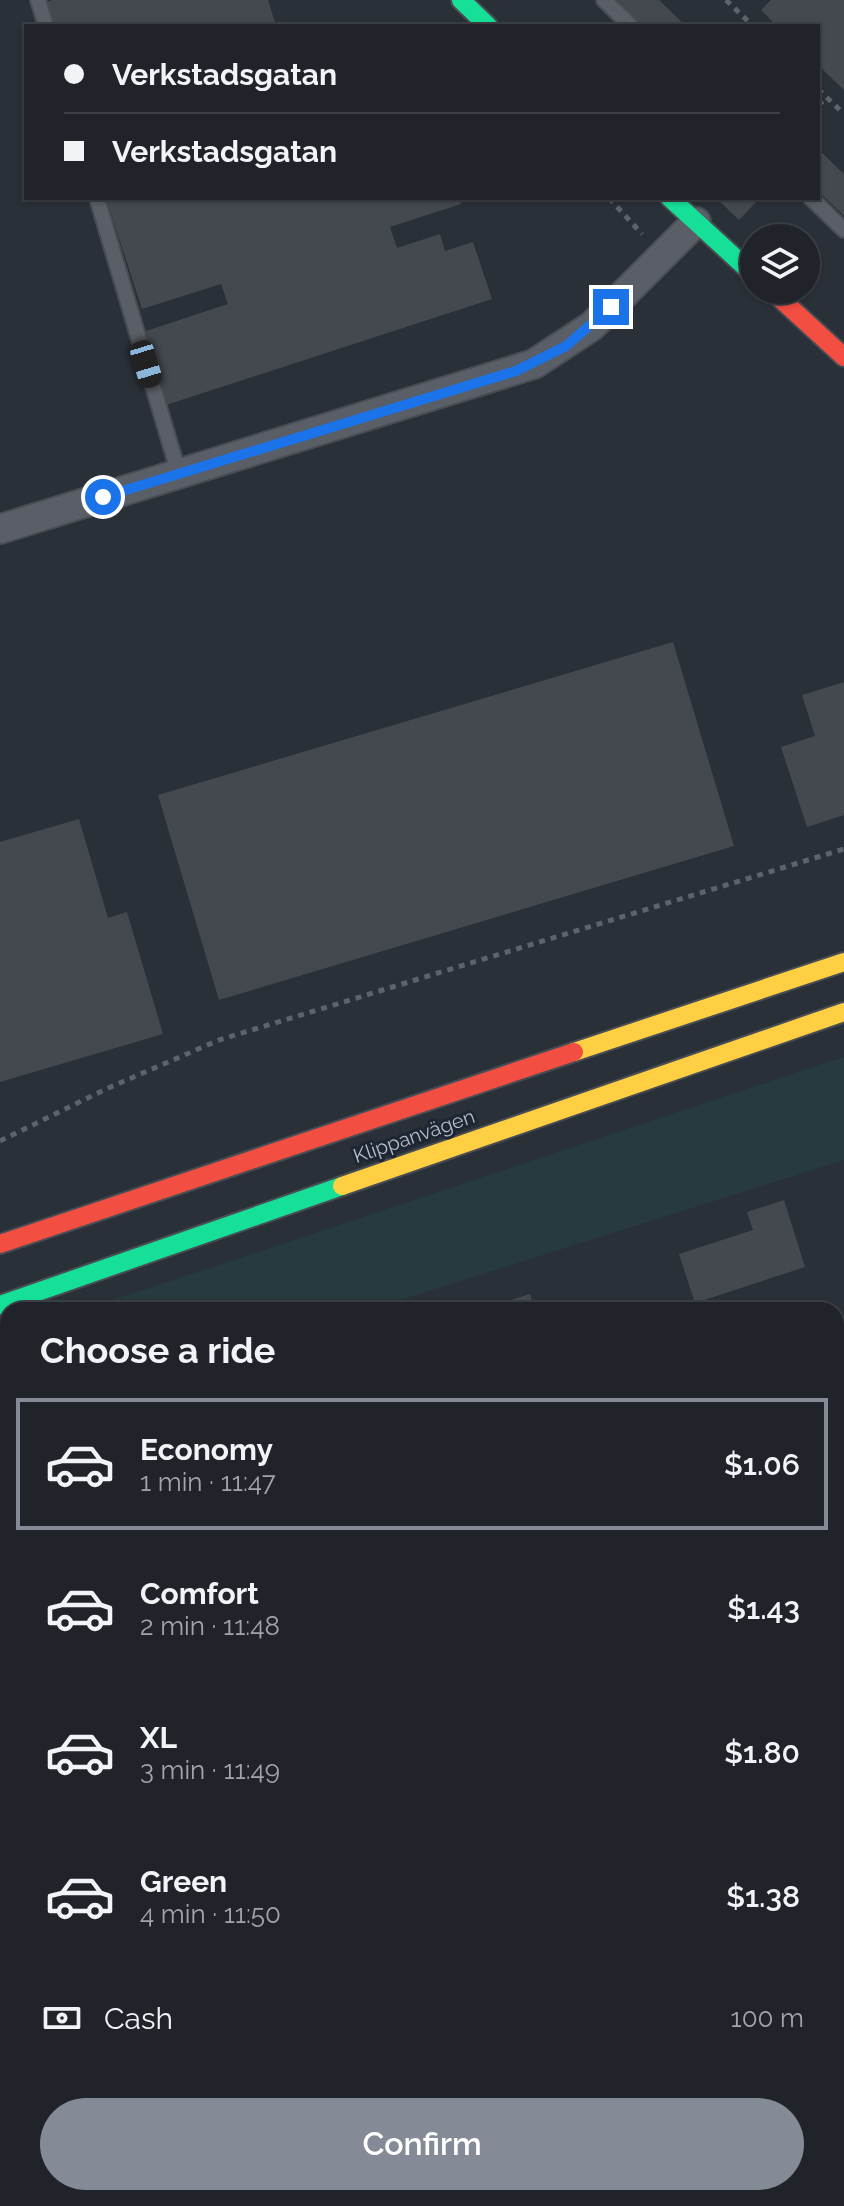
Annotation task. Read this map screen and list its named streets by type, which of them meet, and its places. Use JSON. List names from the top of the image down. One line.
{"streets":{"main road":["Klippanvägen"]},"page":{"banner":["Verkstadsgatan","Verkstadsgatan"],"heading":"Choose a ride","list":[{"name":"Economy","note":"1 min · 11:47","value":"$1.06"},{"name":"Comfort","note":"2 min · 11:48","value":"$1.43"},{"name":"XL","note":"3 min · 11:49","value":"$1.80"},{"name":"Green","note":"4 min · 11:50","value":"$1.38"}],"pay":["Cash","100 m"],"buttons":"Confirm"}}
